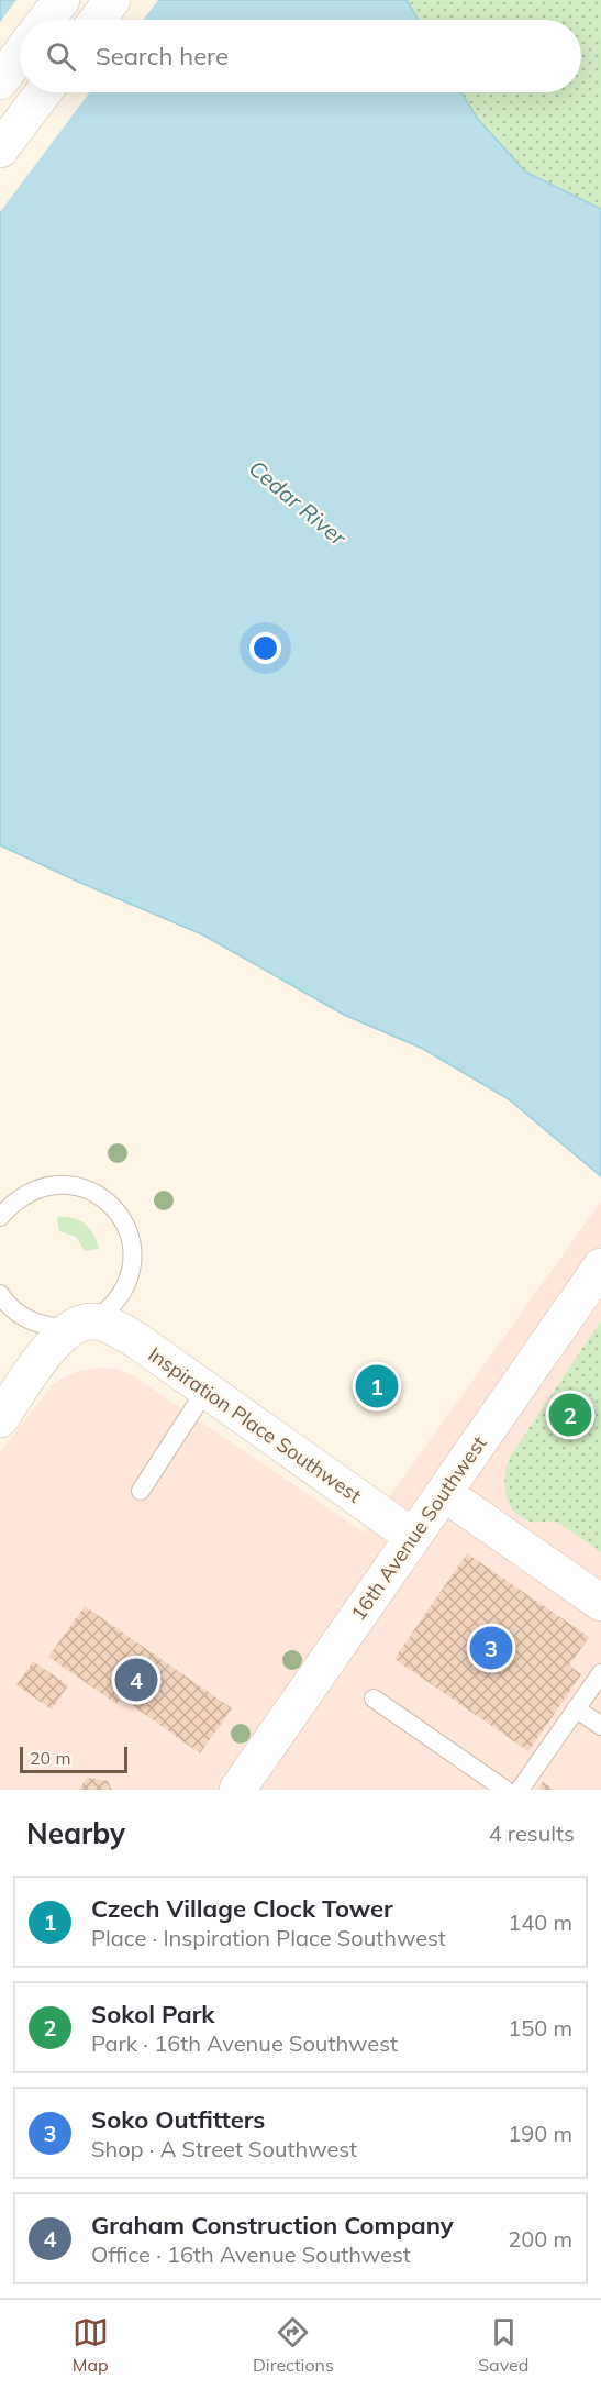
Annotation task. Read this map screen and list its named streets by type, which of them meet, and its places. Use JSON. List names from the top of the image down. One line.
{"streets":{"street":["Inspiration Place Southwest","16th Avenue Southwest"]},"crossings":[["Inspiration Place Southwest","16th Avenue Southwest"]],"water":["Cedar River"],"scale_bar":"20 m","page":{"search":"Search here","pins":["1","2","3","4"],"scale":"20 m","heading":["Nearby","4 results"],"list":[{"mark":"1","name":"Czech Village Clock Tower","note":"Place · Inspiration Place Southwest","value":"140 m"},{"mark":"2","name":"Sokol Park","note":"Park · 16th Avenue Southwest","value":"150 m"},{"mark":"3","name":"Soko Outfitters","note":"Shop · A Street Southwest","value":"190 m"},{"mark":"4","name":"Graham Construction Company","note":"Office · 16th Avenue Southwest","value":"200 m"}],"nav":["Map","Directions","Saved"]}}
